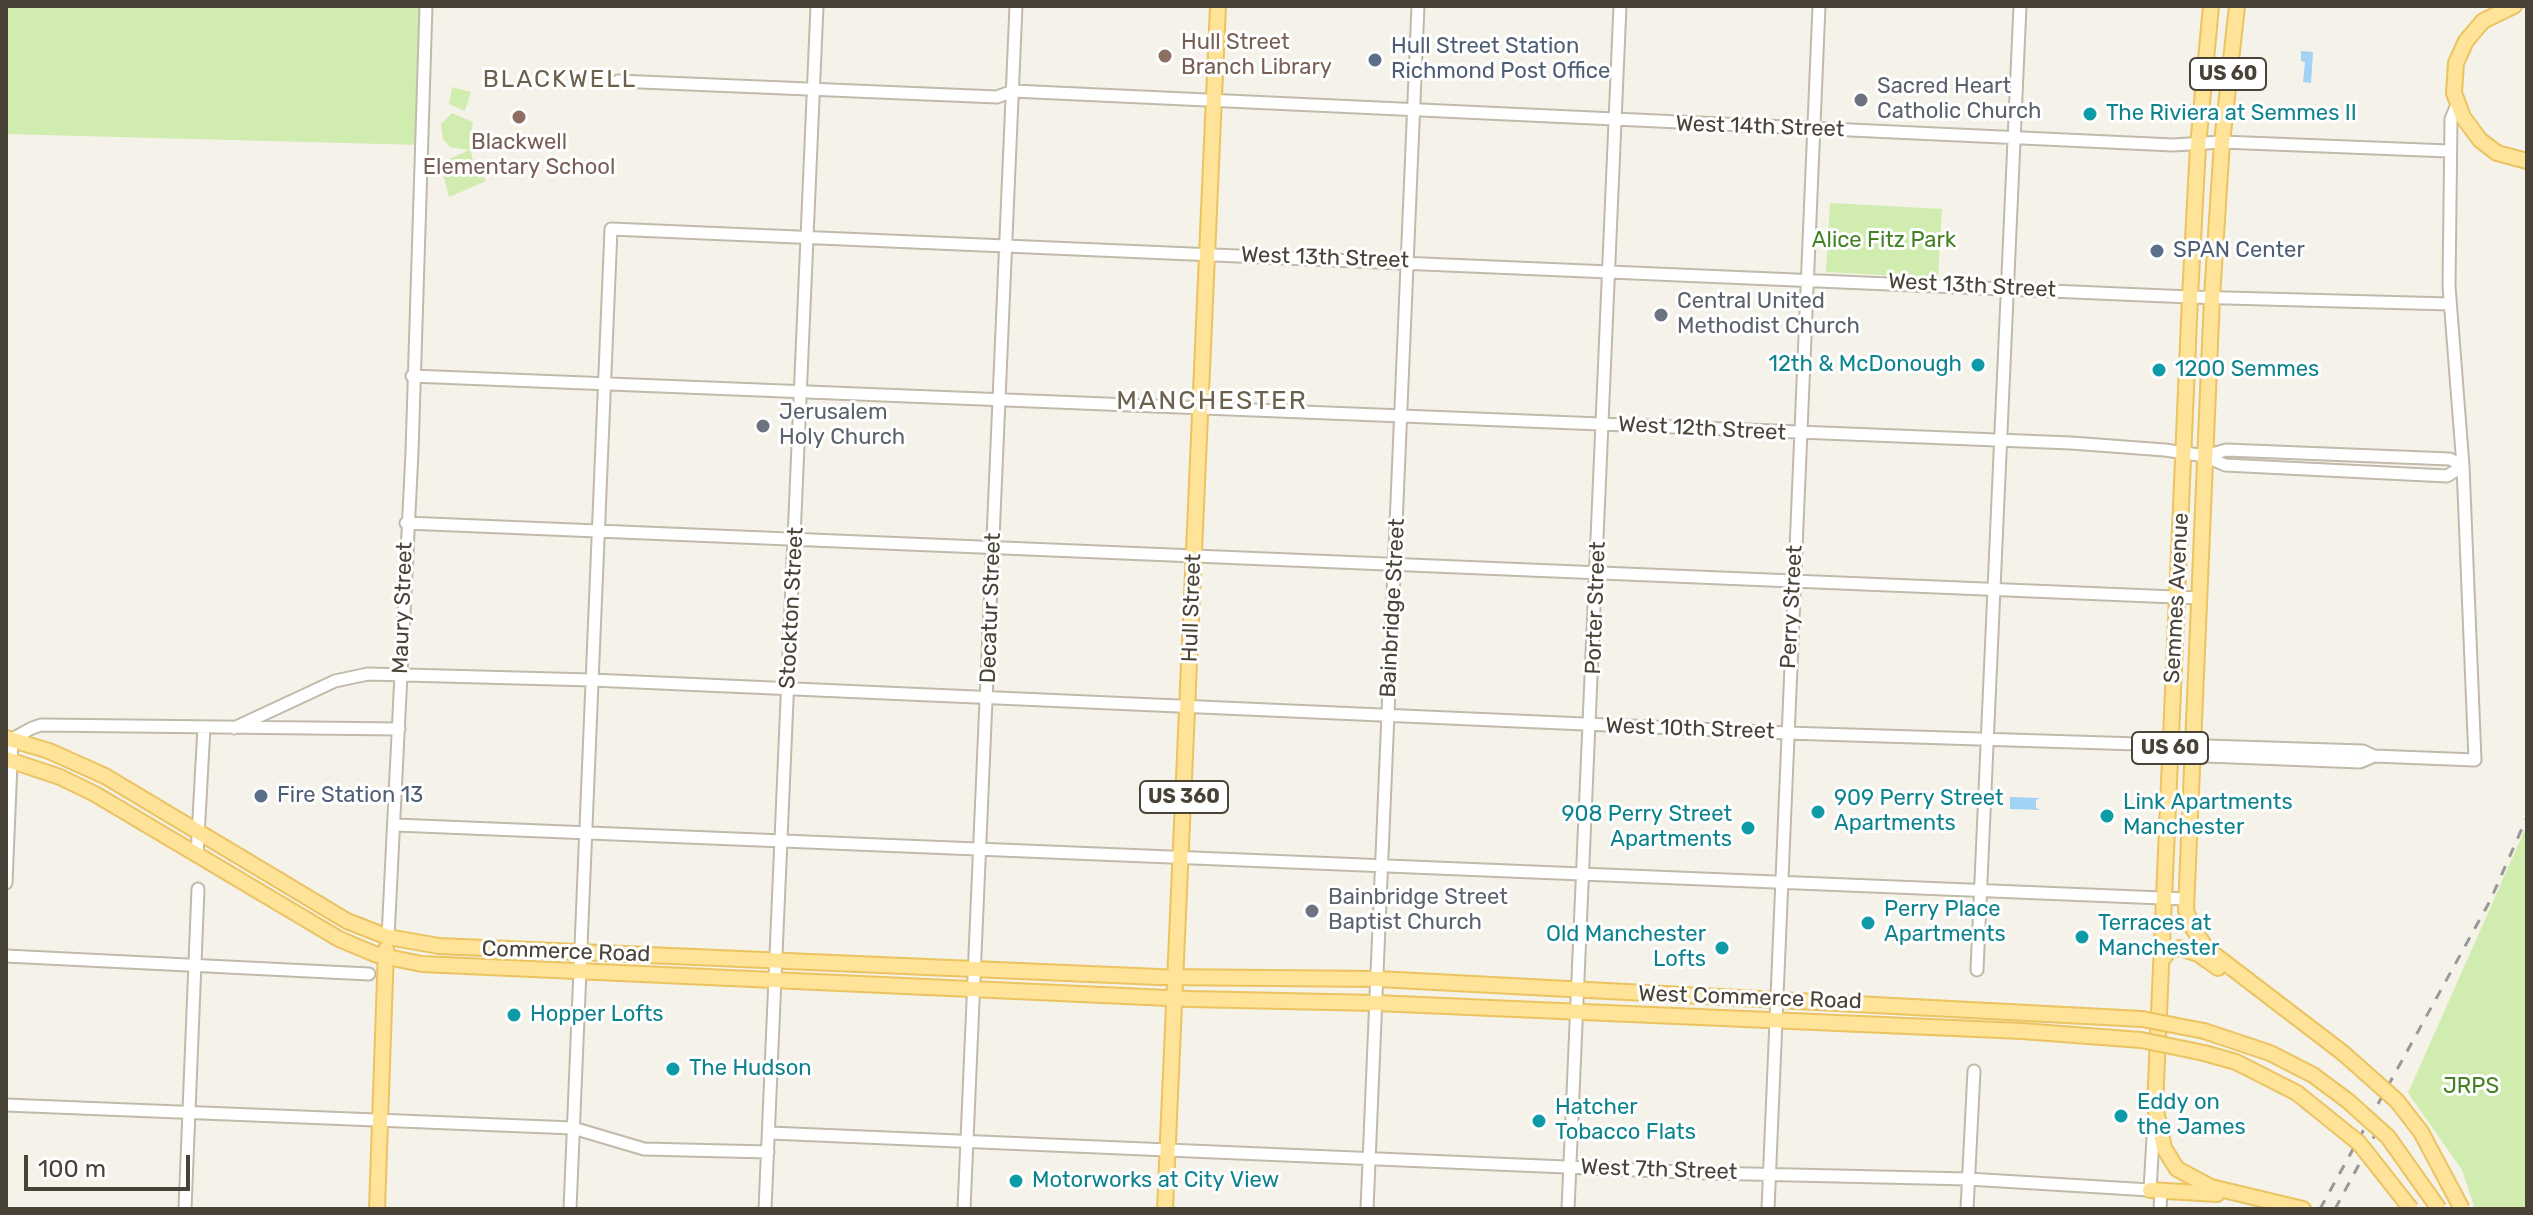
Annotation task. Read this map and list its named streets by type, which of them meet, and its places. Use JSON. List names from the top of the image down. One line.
{"streets":{"main road":["US 60","Semmes Avenue","Maury Street","Hull Street","US 360","Commerce Road","West Commerce Road"],"street":["West 14th Street","West 13th Street","West 12th Street","Perry Street","Stockton Street","Decatur Street","Bainbridge Street","Porter Street","West 10th Street","West 7th Street"]},"crossings":[["US 60","Semmes Avenue"],["West 14th Street","Semmes Avenue"],["West 14th Street","Perry Street"],["West 14th Street","Stockton Street"],["West 14th Street","Decatur Street"],["West 14th Street","Hull Street"],["West 14th Street","Bainbridge Street"],["West 14th Street","Porter Street"],["West 13th Street","West 12th Street"],["West 13th Street","Semmes Avenue"],["West 13th Street","Perry Street"],["West 13th Street","Stockton Street"],["West 13th Street","Decatur Street"],["West 13th Street","Hull Street"],["West 13th Street","Bainbridge Street"],["West 13th Street","Porter Street"],["West 12th Street","Semmes Avenue"],["West 12th Street","Perry Street"],["West 12th Street","Maury Street"],["West 12th Street","Stockton Street"],["West 12th Street","Decatur Street"],["West 12th Street","Hull Street"],["West 12th Street","Bainbridge Street"],["West 12th Street","Porter Street"],["West 12th Street","West 10th Street"],["Semmes Avenue","West 10th Street"],["Semmes Avenue","West 7th Street"],["Perry Street","West 10th Street"],["Perry Street","West Commerce Road"],["Perry Street","West 7th Street"],["Maury Street","West 10th Street"],["Maury Street","Commerce Road"],["Stockton Street","West 10th Street"],["Stockton Street","Commerce Road"],["Stockton Street","West 7th Street"],["Decatur Street","West 10th Street"],["Decatur Street","Commerce Road"],["Decatur Street","West 7th Street"],["Hull Street","West 10th Street"],["Hull Street","Commerce Road"],["Hull Street","West Commerce Road"],["Hull Street","West 7th Street"],["Bainbridge Street","West 10th Street"],["Bainbridge Street","West Commerce Road"],["Bainbridge Street","West 7th Street"],["Porter Street","West 10th Street"],["Porter Street","West Commerce Road"],["Porter Street","West 7th Street"],["Commerce Road","West Commerce Road"]],"districts":["BLACKWELL","MANCHESTER"],"parks":["Alice Fitz Park","JRPS"],"places":["Hull Street Branch Library","Hull Street Station Richmond Post Office","Sacred Heart Catholic Church","The Riviera at Semmes II","Blackwell Elementary School","SPAN Center","Central United Methodist Church","12th & McDonough","1200 Semmes","Jerusalem Holy Church","Fire Station 13","909 Perry Street Apartments","Link Apartments Manchester","908 Perry Street Apartments","Bainbridge Street Baptist Church","Perry Place Apartments","Terraces at Manchester","Old Manchester Lofts","Hopper Lofts","The Hudson","Eddy on the James","Hatcher Tobacco Flats","Motorworks at City View"],"scale_bar":"100 m"}
